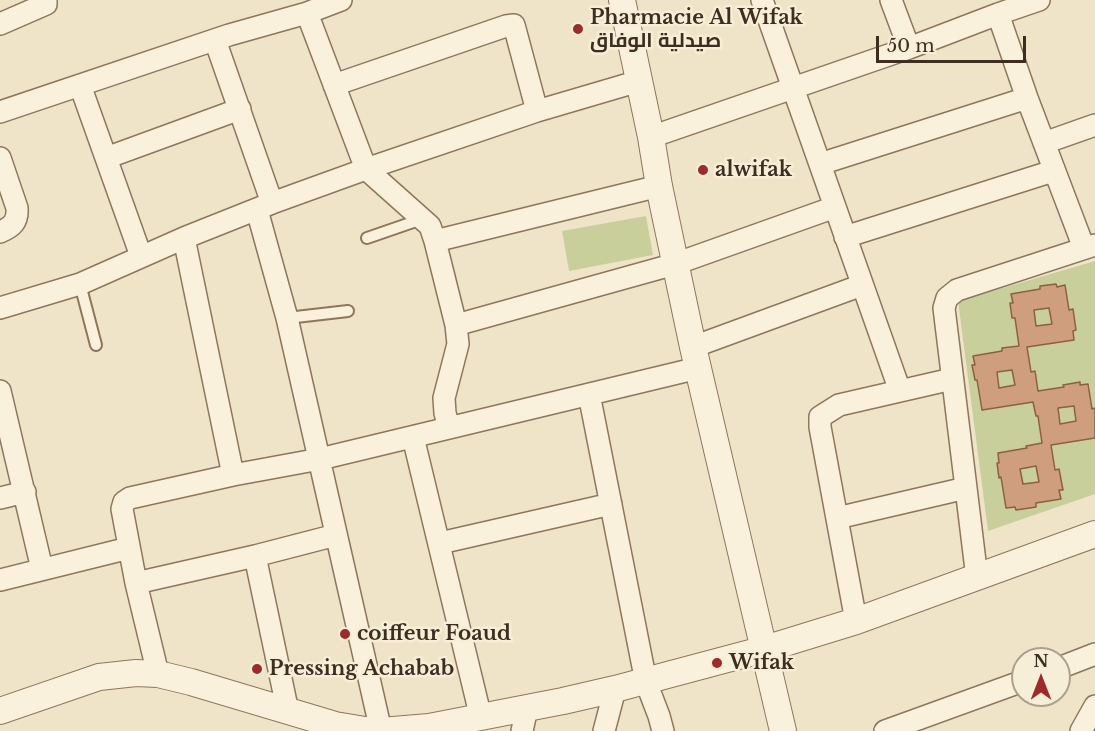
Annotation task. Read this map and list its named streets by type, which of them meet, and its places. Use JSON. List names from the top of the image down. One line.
{"places":["Pharmacie Al Wifak صيدلية الوفاق","alwifak","coiffeur Foaud","Wifak","Pressing Achabab"],"scale_bar":"50 m","north":"top"}
